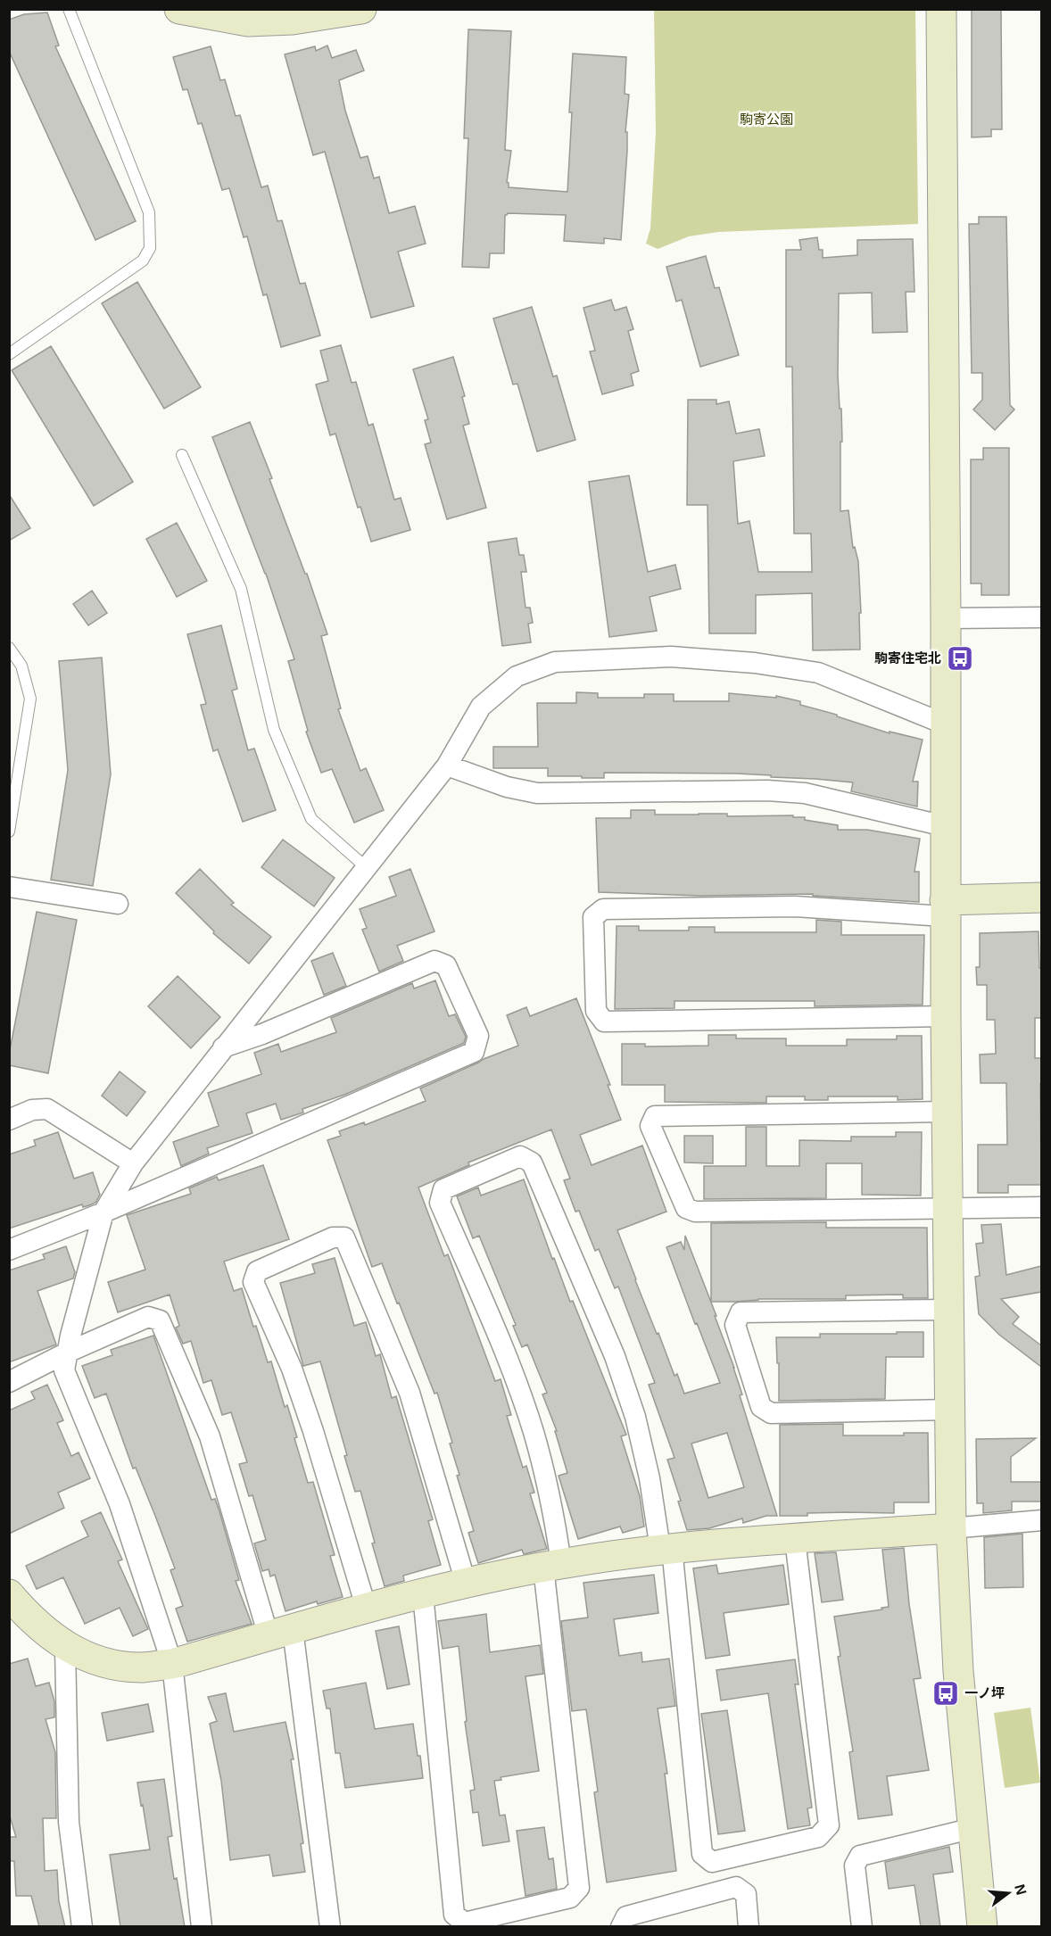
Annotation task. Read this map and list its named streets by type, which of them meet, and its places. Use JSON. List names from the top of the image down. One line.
{"parks":["駒寄公園"],"places":{"bus stop":["駒寄住宅北","一ノ坪"]},"north":"right"}
